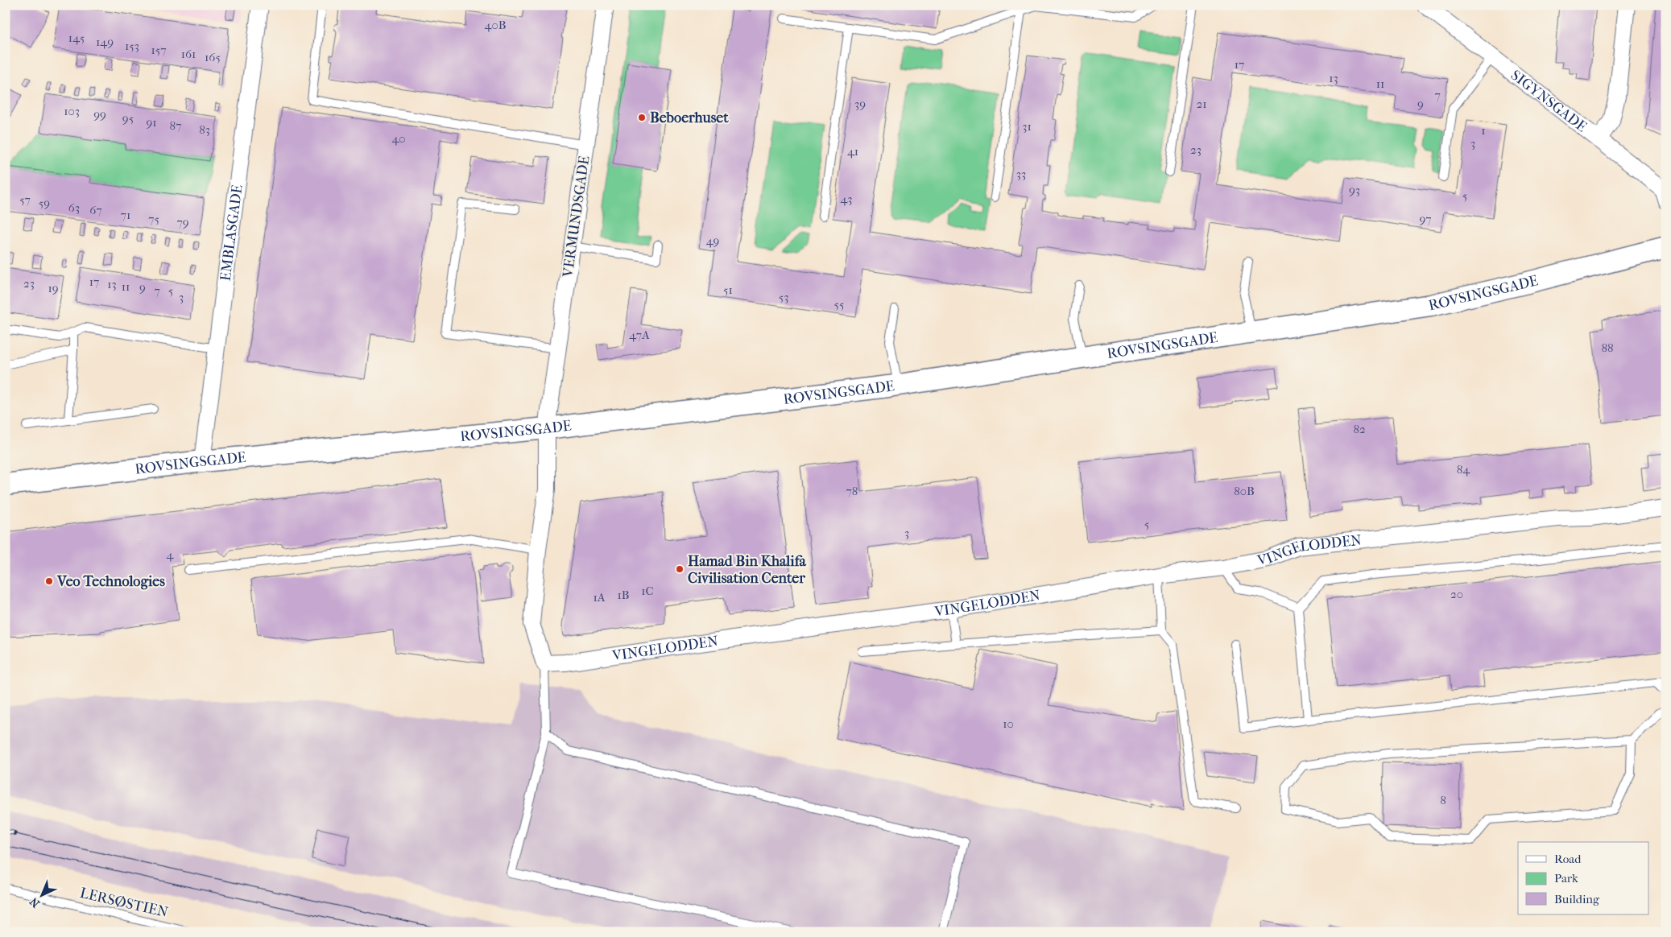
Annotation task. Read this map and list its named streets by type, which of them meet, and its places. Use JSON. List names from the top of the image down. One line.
{"streets":{"street":["SIGYNSGADE","VERMUNDSGADE","EMBLASGADE","ROVSINGSGADE","VINGELODDEN"],"lane":["LERSØSTIEN"]},"crossings":[["VERMUNDSGADE","ROVSINGSGADE"],["EMBLASGADE","ROVSINGSGADE"]],"places":["Beboerhuset","Hamad Bin Khalifa Civilisation Center","Veo Technologies"],"house_numbers":["40B","145","149","153","157","161","165","17","13","11","7","39","21","9","103","99","95","91","87","31","83","1","40","3","23","41","33","93","5","43","57","59","63","67","71","75","97","79","49","17","23","13","11","9","19","51","7","5","3","53","55","47A","88","82","84","78","80B","5","3","4","1C","20","1B","1A","10","8"],"legend":["Road","Park","Building"],"north":"bottom left"}
